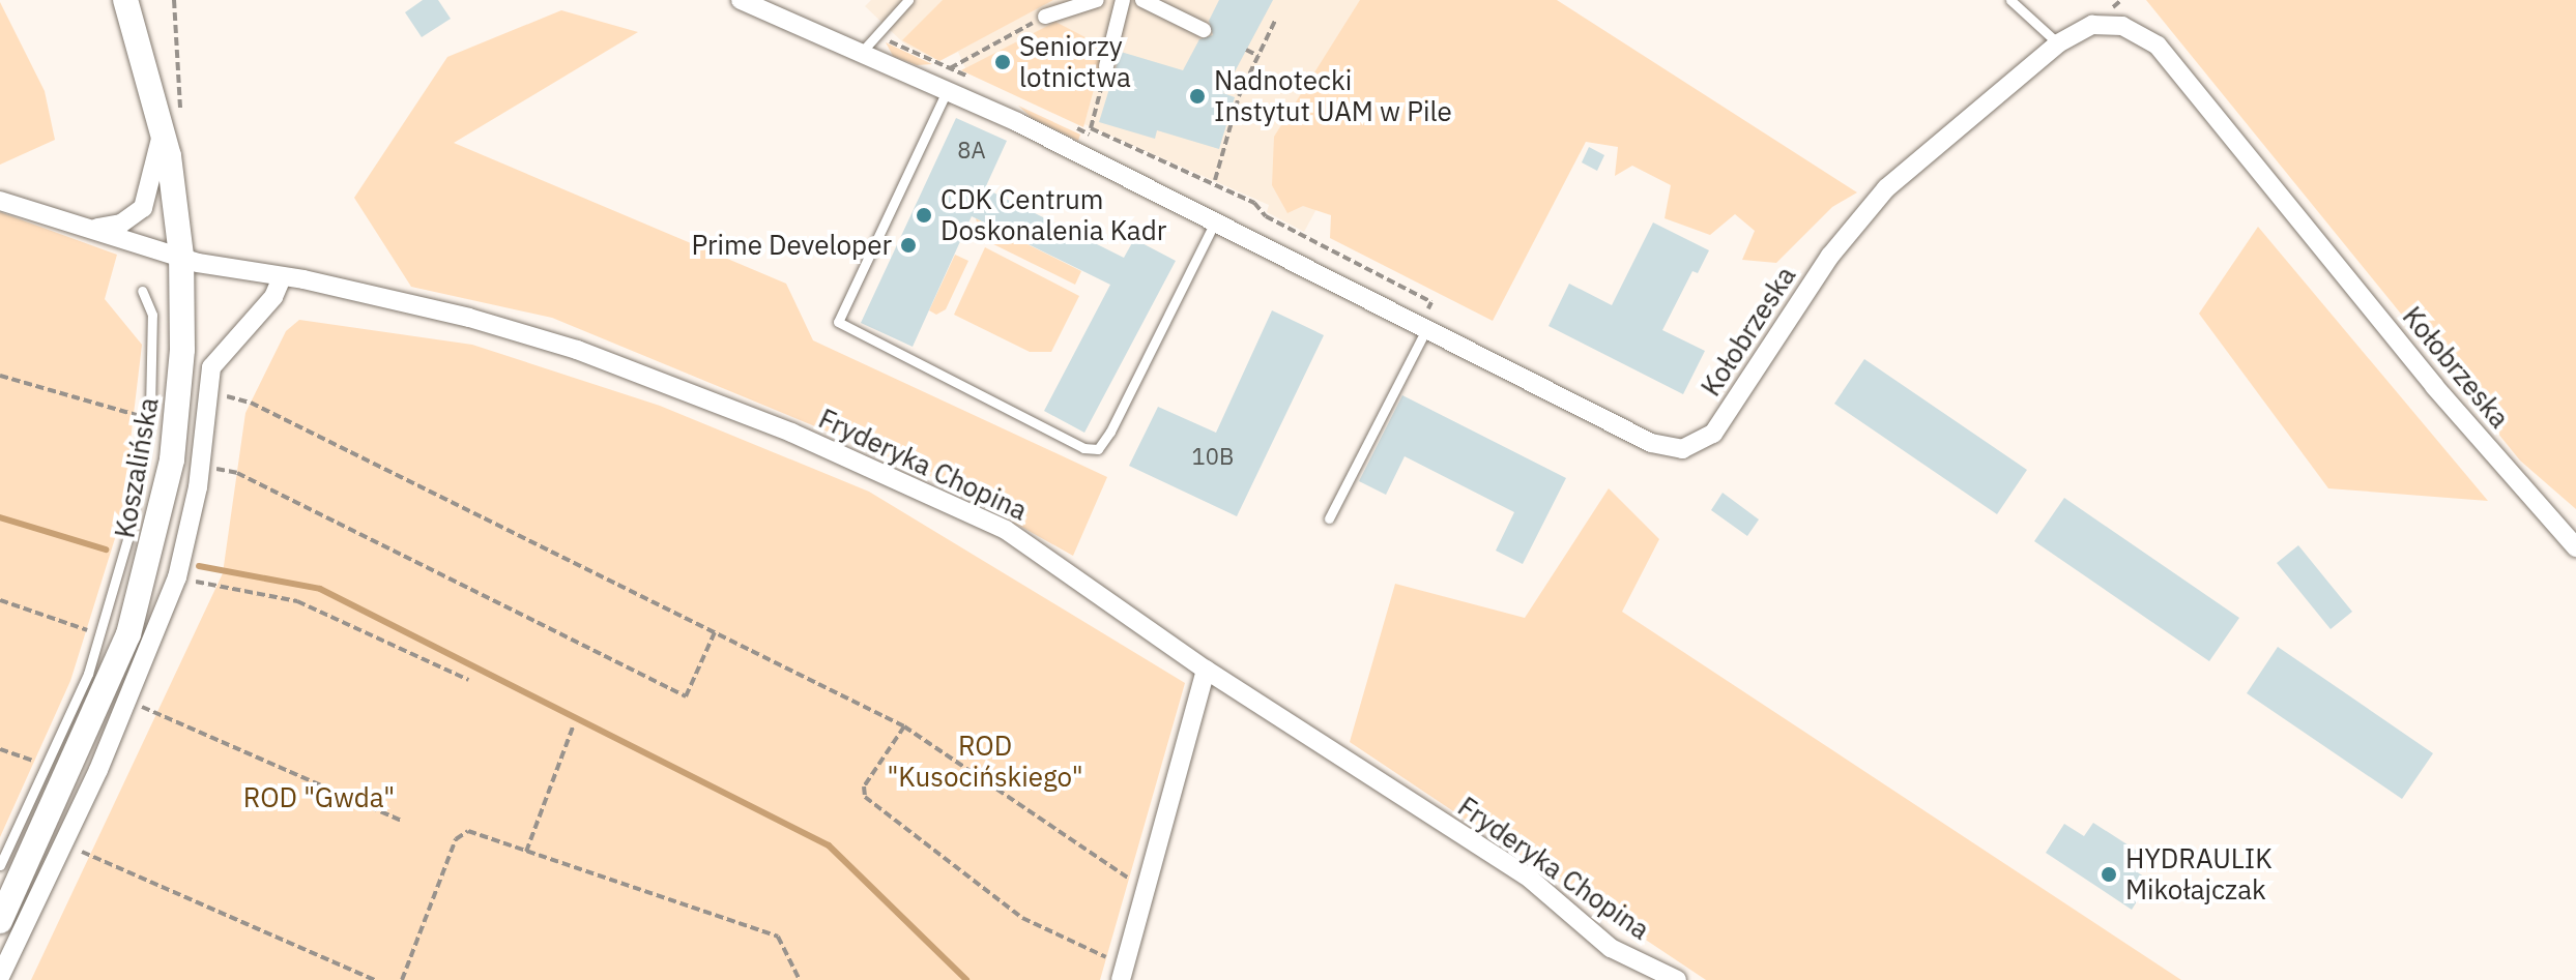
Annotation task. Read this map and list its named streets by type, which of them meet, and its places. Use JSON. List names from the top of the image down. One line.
{"streets":{"street":["Kołobrzeska","Fryderyka Chopina","Koszalińska"]},"crossings":[["Fryderyka Chopina","Koszalińska"]],"parks":["ROD \"Kusocińskiego\"","ROD \"Gwda\""],"places":["Seniorzy lotnictwa","Nadnotecki Instytut UAM w Pile","CDK Centrum Doskonalenia Kadr","Prime Developer","HYDRAULIK Mikołajczak"],"house_numbers":["8A","10B"]}
